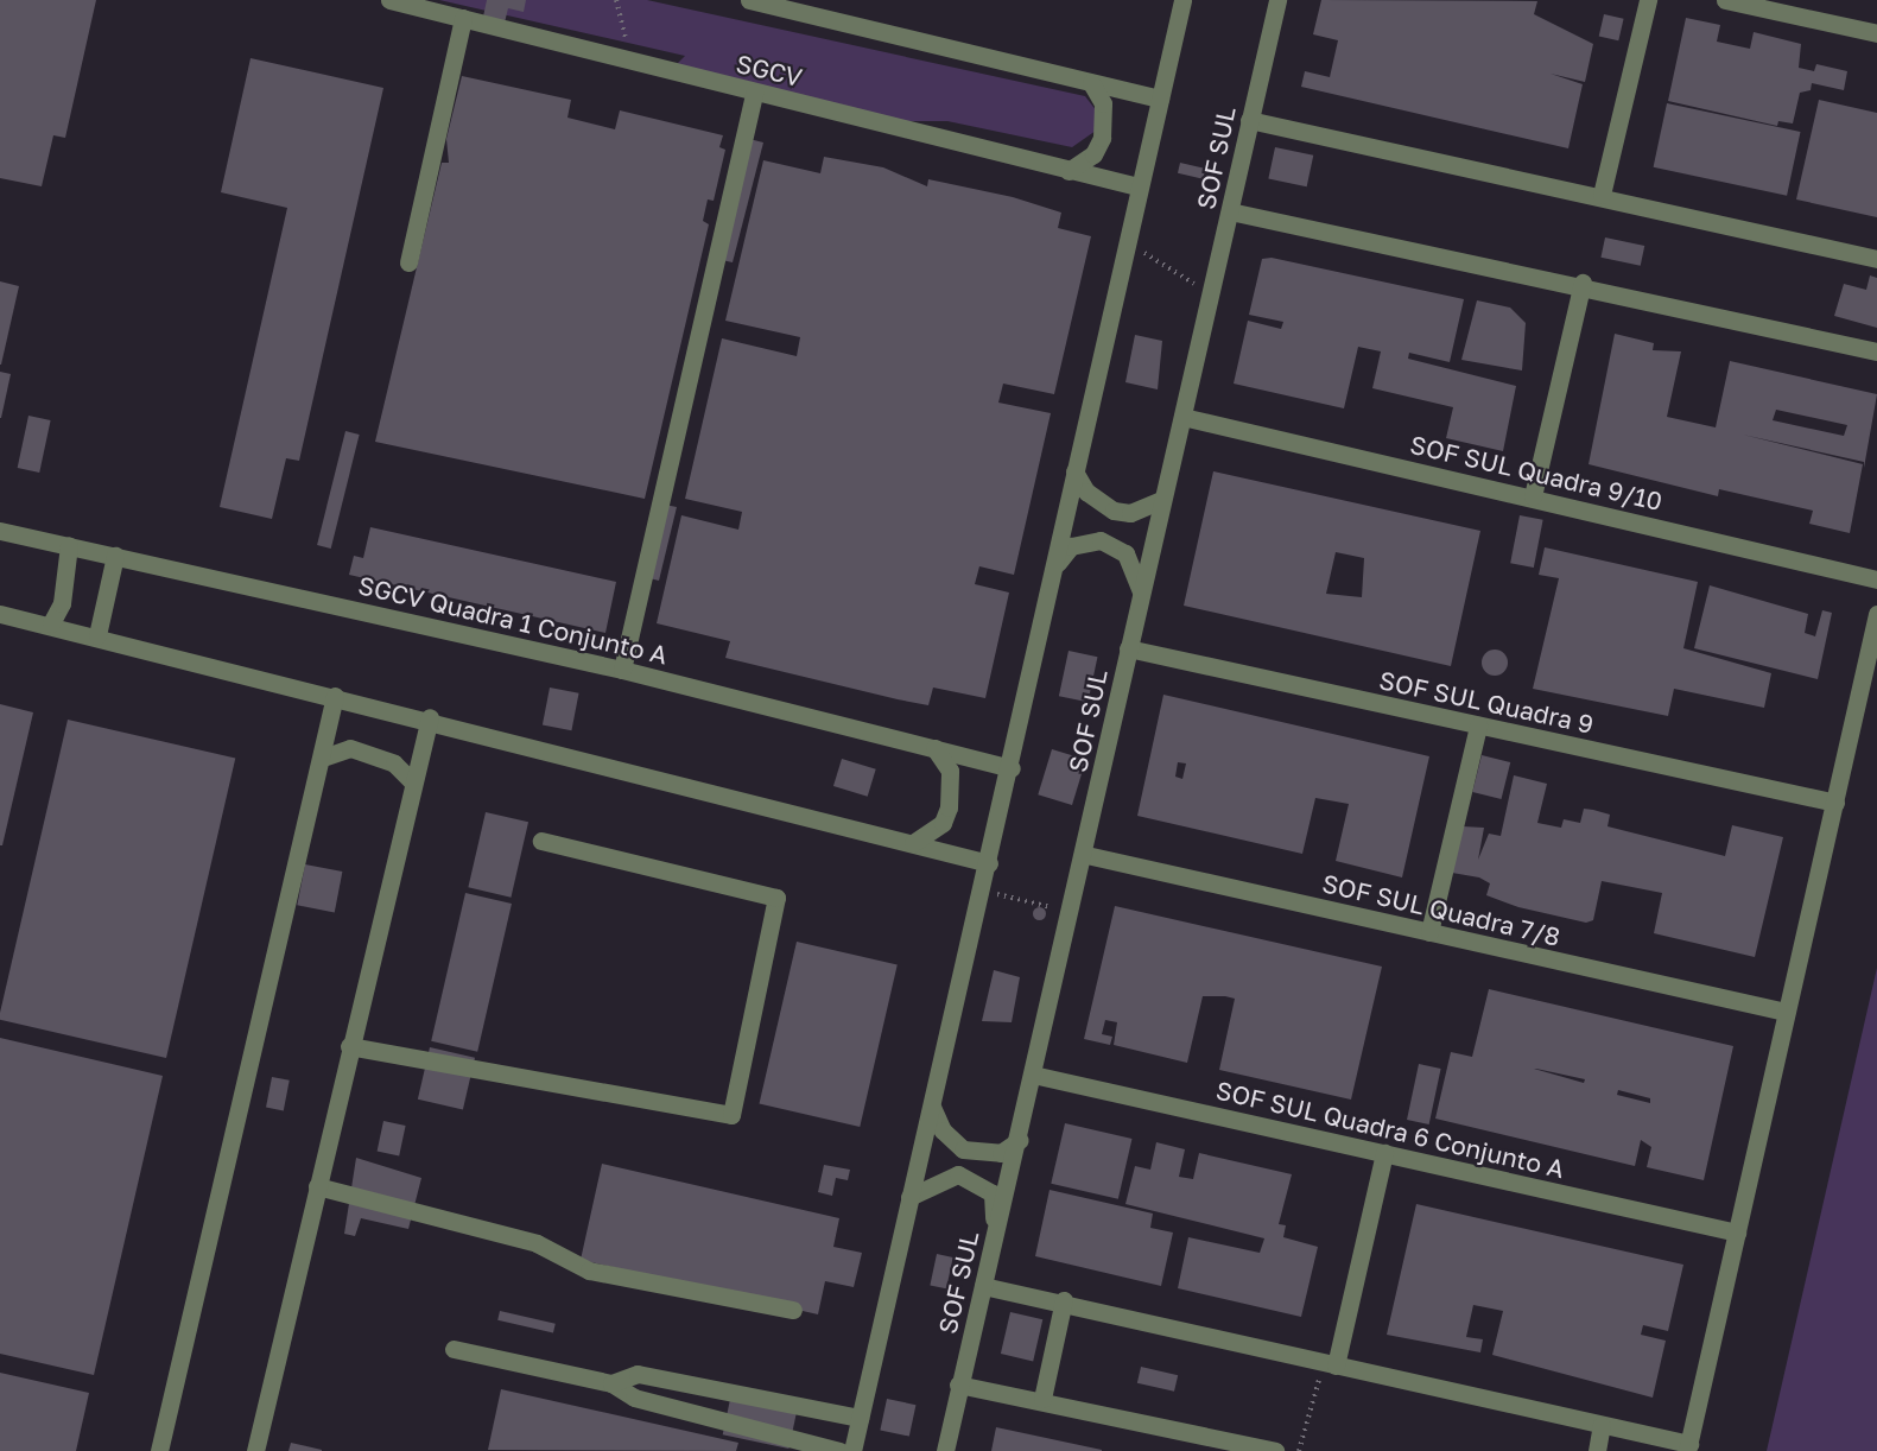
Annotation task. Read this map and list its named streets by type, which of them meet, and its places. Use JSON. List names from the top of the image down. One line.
{"streets":{"street":["SGCV","SOF SUL","SOF SUL Quadra 9/10","SGCV Quadra 1 Conjunto A","SOF SUL Quadra 9","SOF SUL Quadra 7/8","SOF SUL Quadra 6 Conjunto A"]},"crossings":[["SOF SUL","SOF SUL Quadra 9/10"],["SOF SUL","SOF SUL Quadra 9"],["SOF SUL","SOF SUL Quadra 7/8"],["SOF SUL","SOF SUL Quadra 6 Conjunto A"]]}
